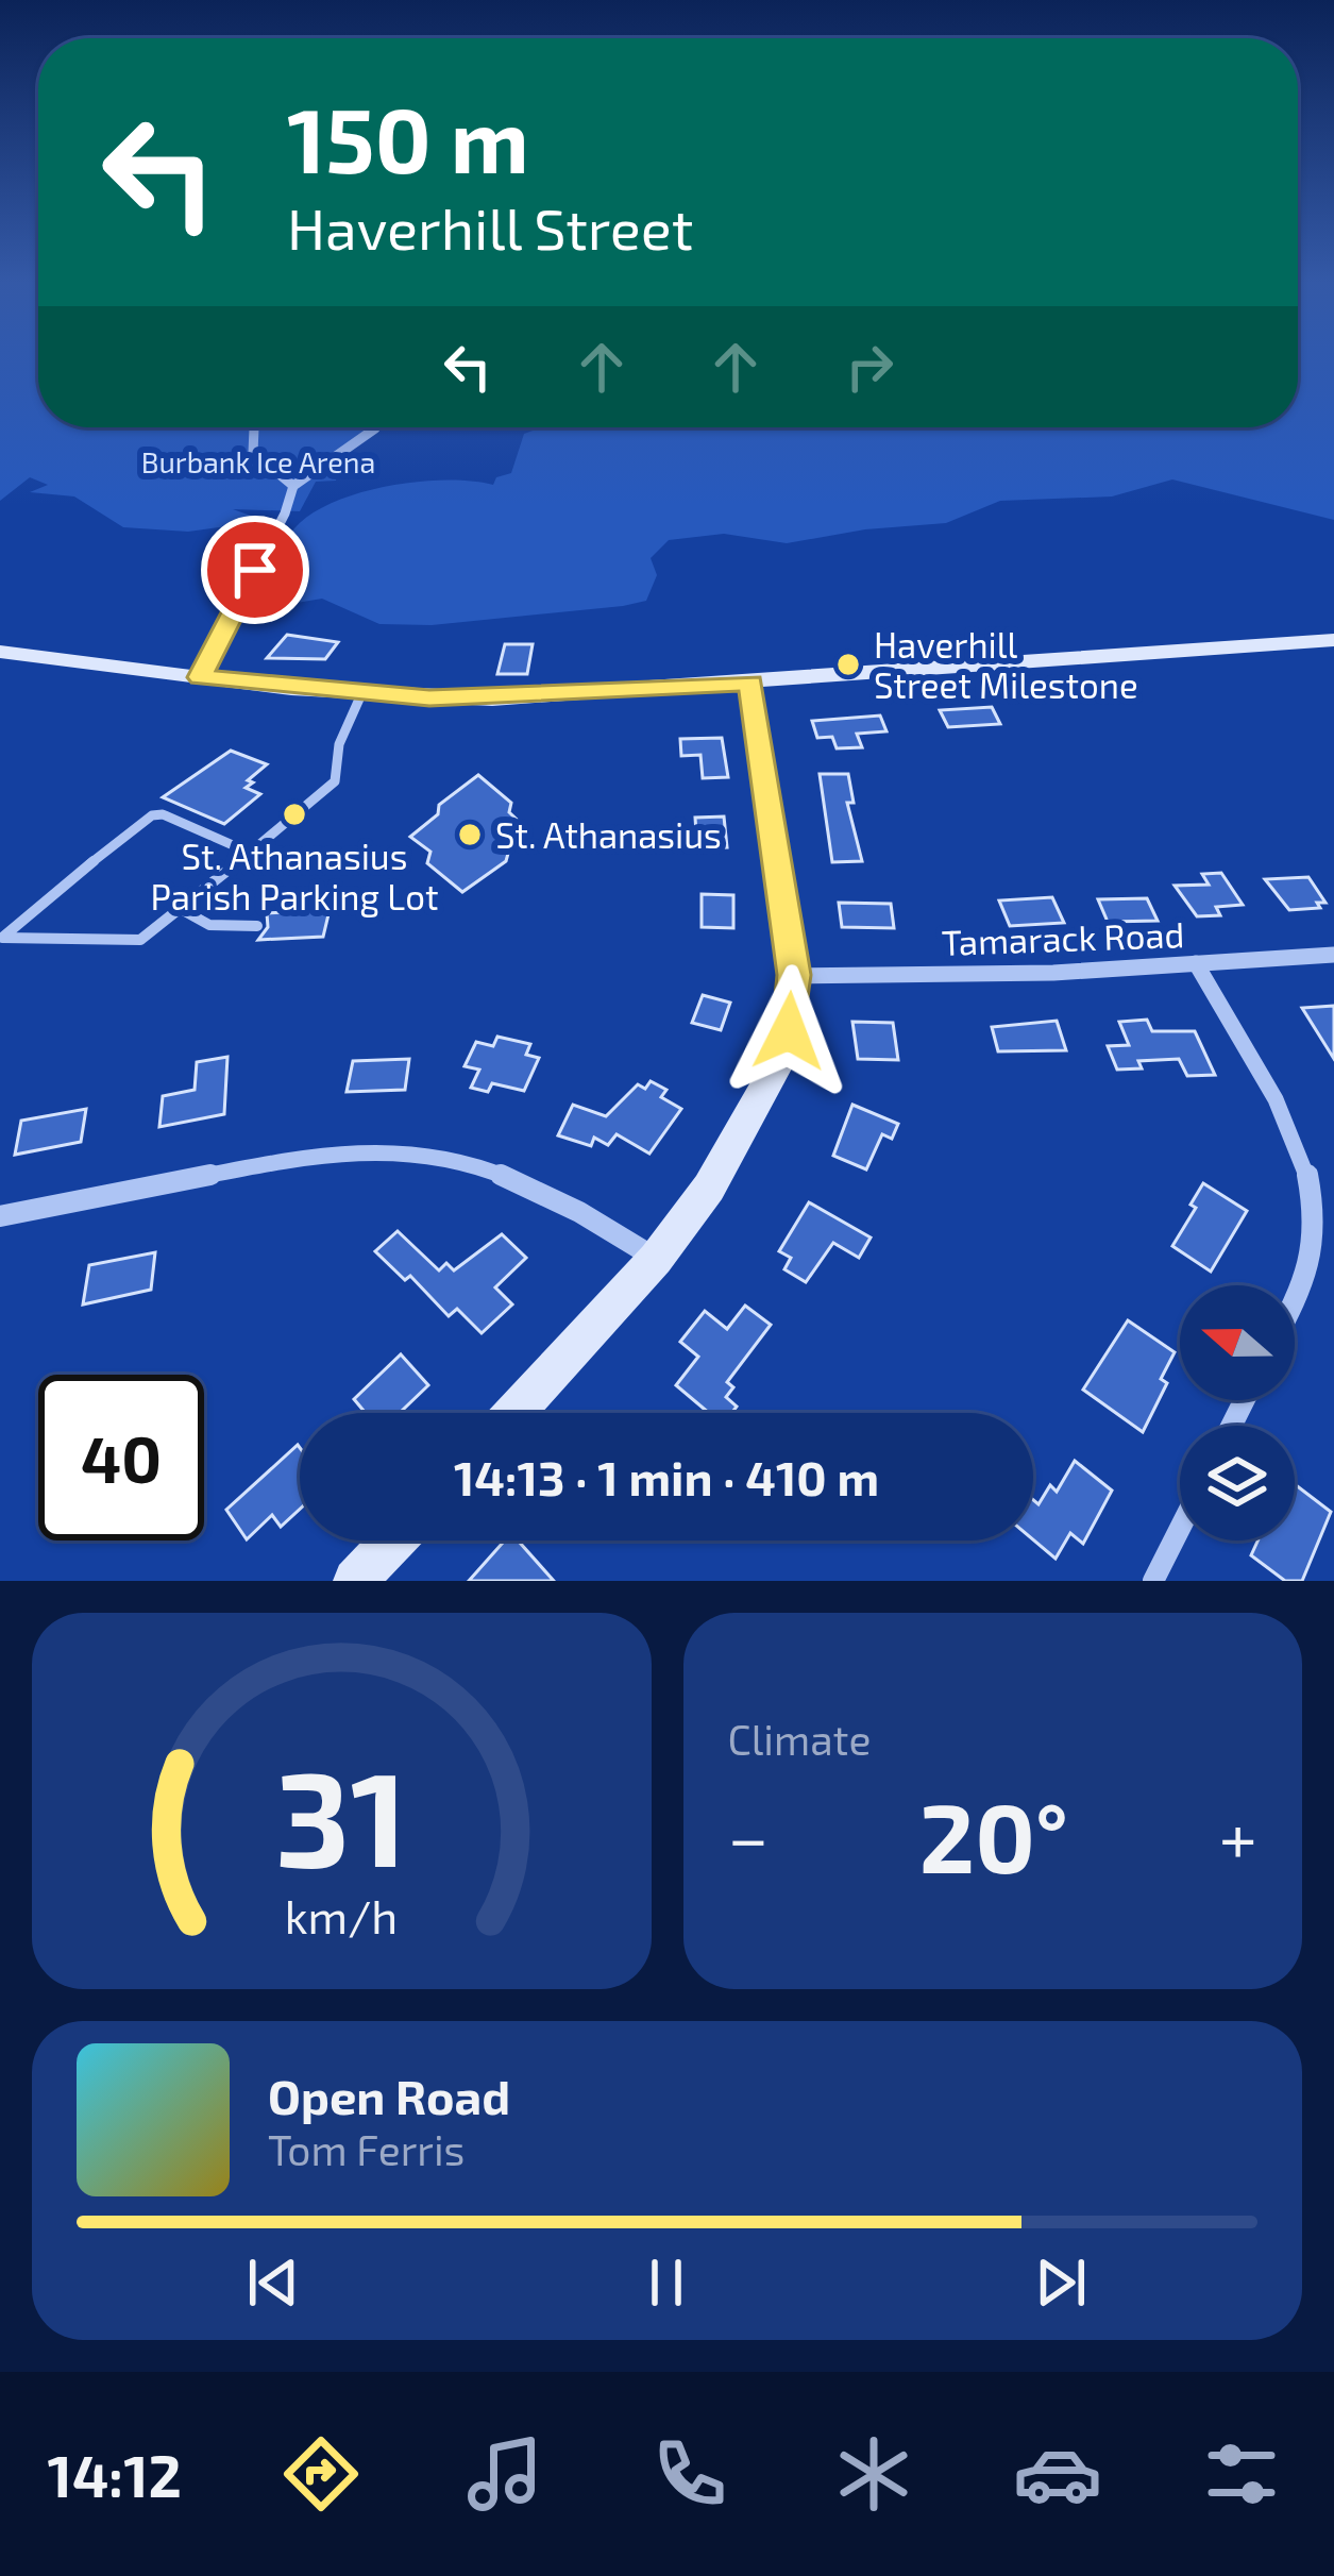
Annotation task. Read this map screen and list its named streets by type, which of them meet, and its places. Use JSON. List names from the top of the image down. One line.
{"streets":{"street":["Tamarack Road"]},"parks":["Burbank Ice Arena"],"places":["Haverhill Street Milestone","St. Athanasius Parish Parking Lot","St. Athanasius"],"north":"left","page":{"turn":["150 m","Haverhill Street"],"limit":"40","trip":"14:13 · 1 min · 410 m","tile":"Climate","heat":["−","20°","+"],"song":["Open Road","Tom Ferris"],"tabs":"14:12","gauge":["31","km/h"]}}
